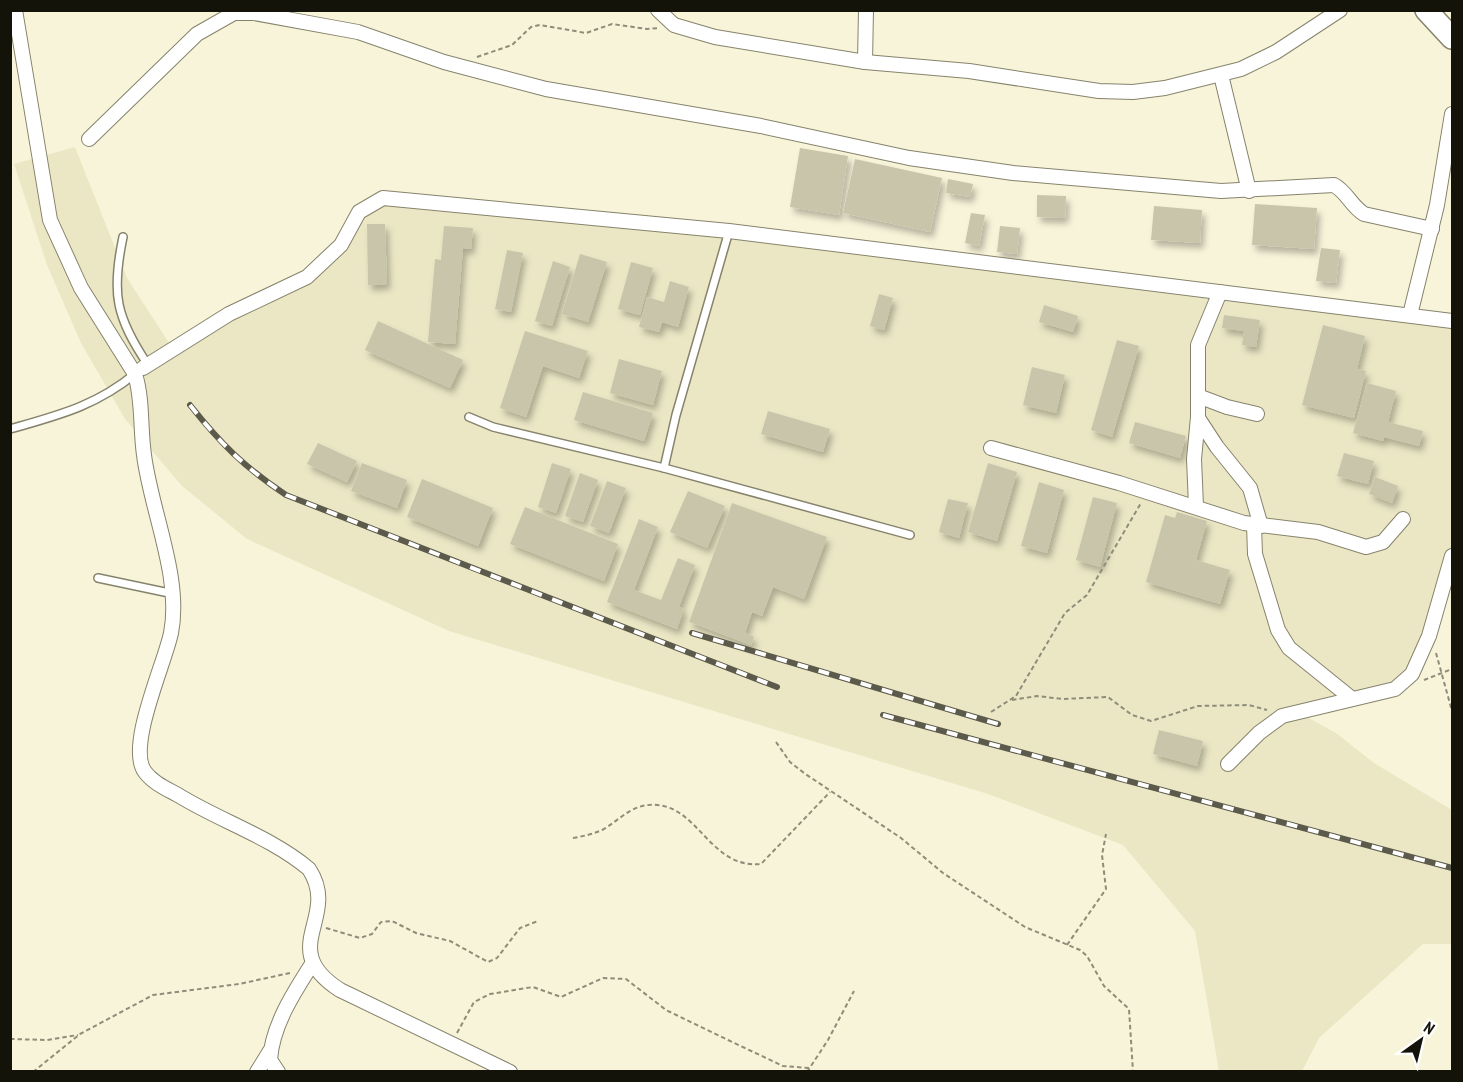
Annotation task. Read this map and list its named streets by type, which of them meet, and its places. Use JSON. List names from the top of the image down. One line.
{"north":"top right"}
